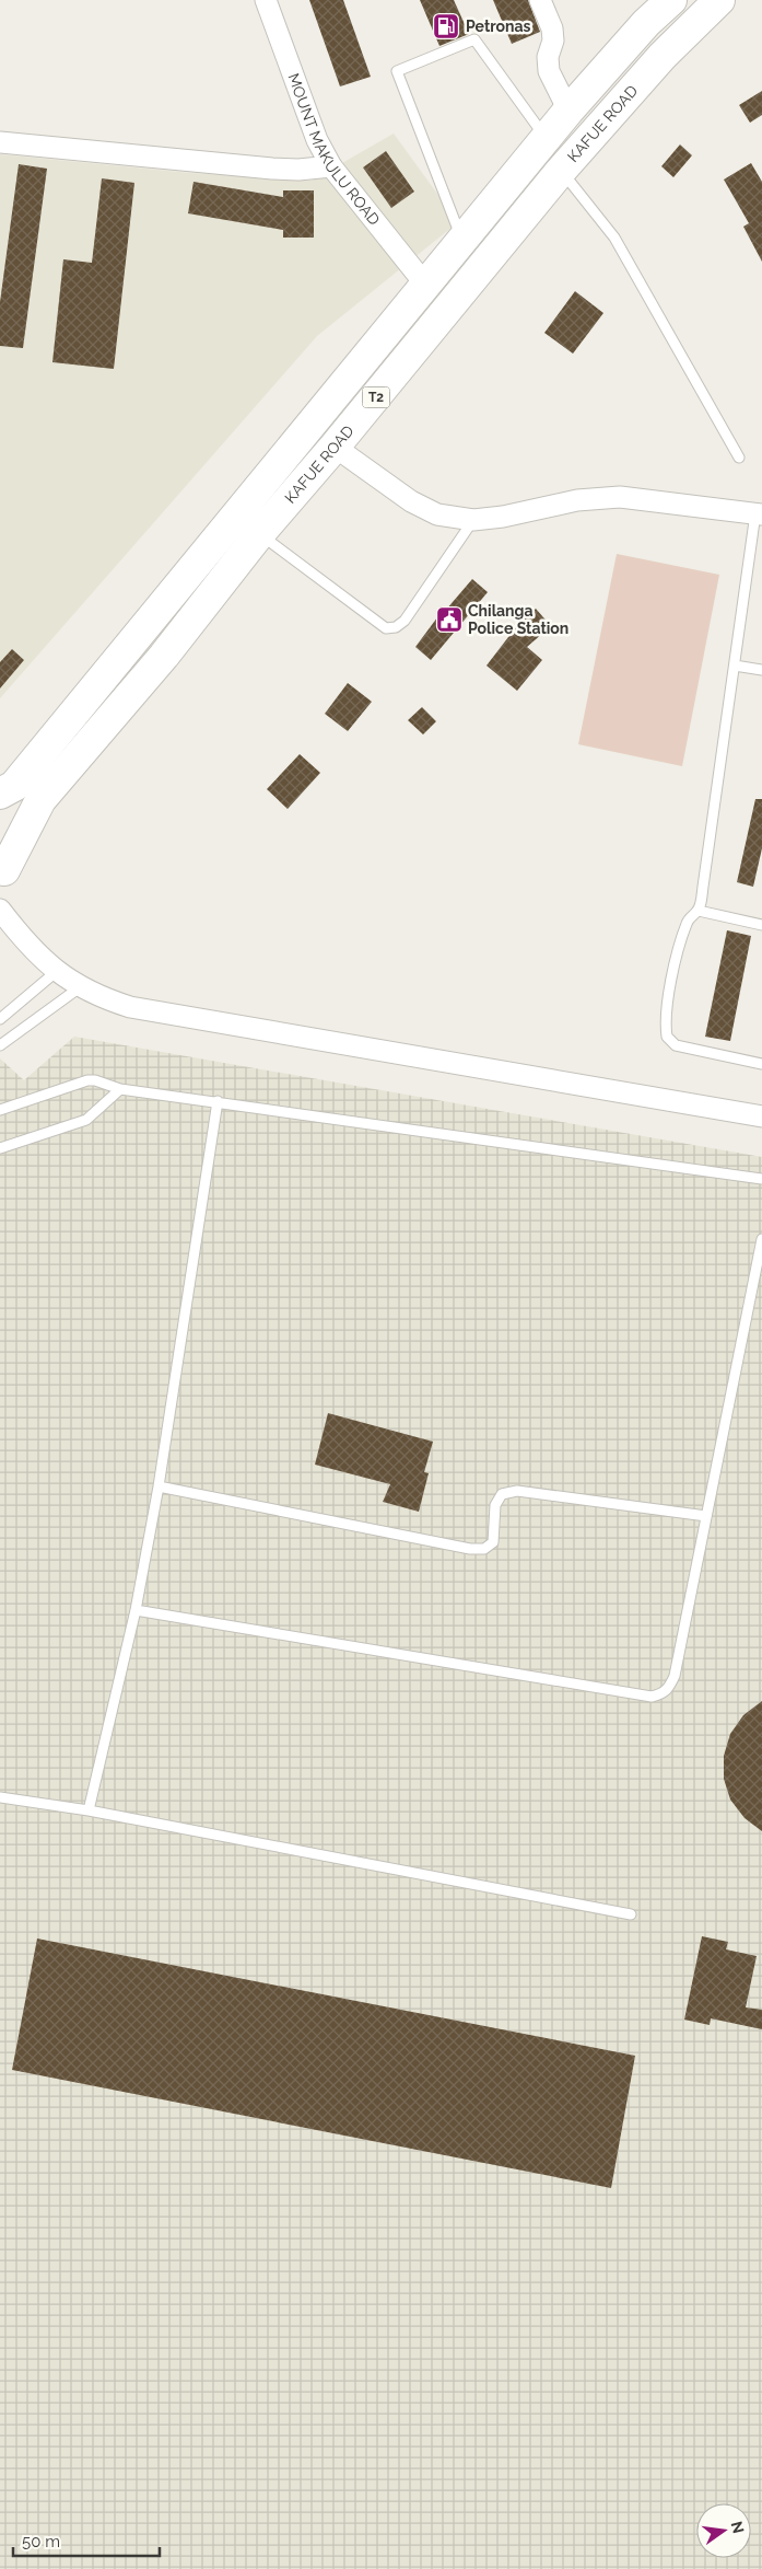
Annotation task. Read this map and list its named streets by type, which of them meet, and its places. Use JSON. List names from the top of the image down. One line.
{"streets":{"highway":["KAFUE ROAD","T2"],"street":["MOUNT MAKULU ROAD"]},"crossings":[["KAFUE ROAD","MOUNT MAKULU ROAD"]],"places":{"fuel station":["Petronas"],"public building":["Chilanga Police Station"]},"scale_bar":"50 m","north":"right"}
